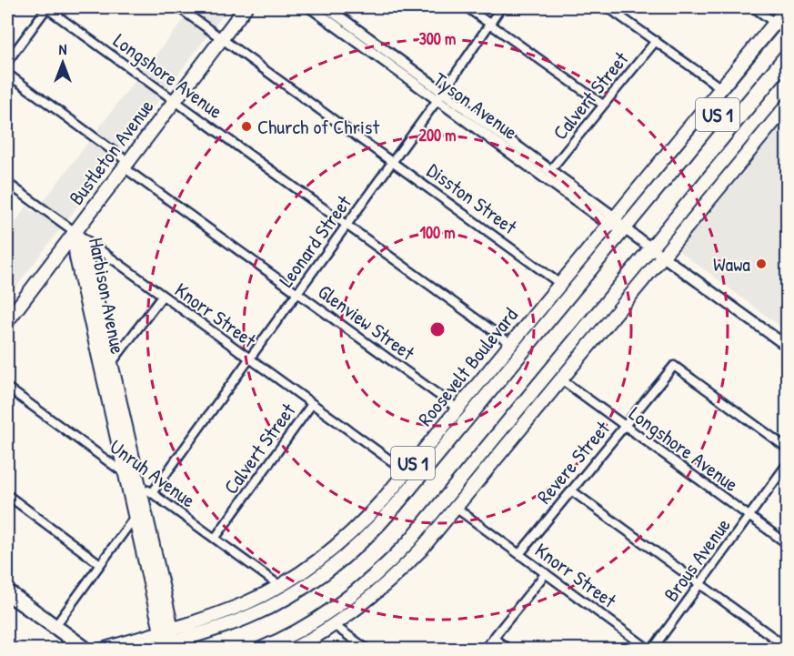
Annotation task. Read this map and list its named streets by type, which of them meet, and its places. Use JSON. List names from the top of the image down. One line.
{"streets":{"main road":["US 1","Bustleton Avenue","Harbison Avenue","Roosevelt Boulevard"],"street":["Longshore Avenue","Calvert Street","Tyson Avenue","Disston Street","Leonard Street","Knorr Street","Glenview Street","Revere Street","Unruh Avenue","Brous Avenue"]},"crossings":[["Longshore Avenue","US 1"],["Longshore Avenue","Bustleton Avenue"],["Longshore Avenue","Leonard Street"],["Longshore Avenue","Roosevelt Boulevard"],["Longshore Avenue","Revere Street"],["Longshore Avenue","Brous Avenue"],["Calvert Street","Tyson Avenue"],["Calvert Street","Knorr Street"],["Calvert Street","Unruh Avenue"],["Tyson Avenue","US 1"],["Tyson Avenue","Leonard Street"],["Tyson Avenue","Roosevelt Boulevard"],["US 1","Knorr Street"],["Bustleton Avenue","Disston Street"],["Bustleton Avenue","Harbison Avenue"],["Bustleton Avenue","Knorr Street"],["Bustleton Avenue","Glenview Street"],["Disston Street","Leonard Street"],["Disston Street","Roosevelt Boulevard"],["Leonard Street","Knorr Street"],["Leonard Street","Glenview Street"],["Leonard Street","Unruh Avenue"],["Harbison Avenue","Knorr Street"],["Harbison Avenue","Roosevelt Boulevard"],["Harbison Avenue","Unruh Avenue"],["Knorr Street","Roosevelt Boulevard"],["Knorr Street","Revere Street"],["Knorr Street","Brous Avenue"],["Glenview Street","Roosevelt Boulevard"],["Roosevelt Boulevard","Unruh Avenue"]],"places":["Church of Christ","Wawa"],"north":"top","rings":["300 m","200 m","100 m"]}
